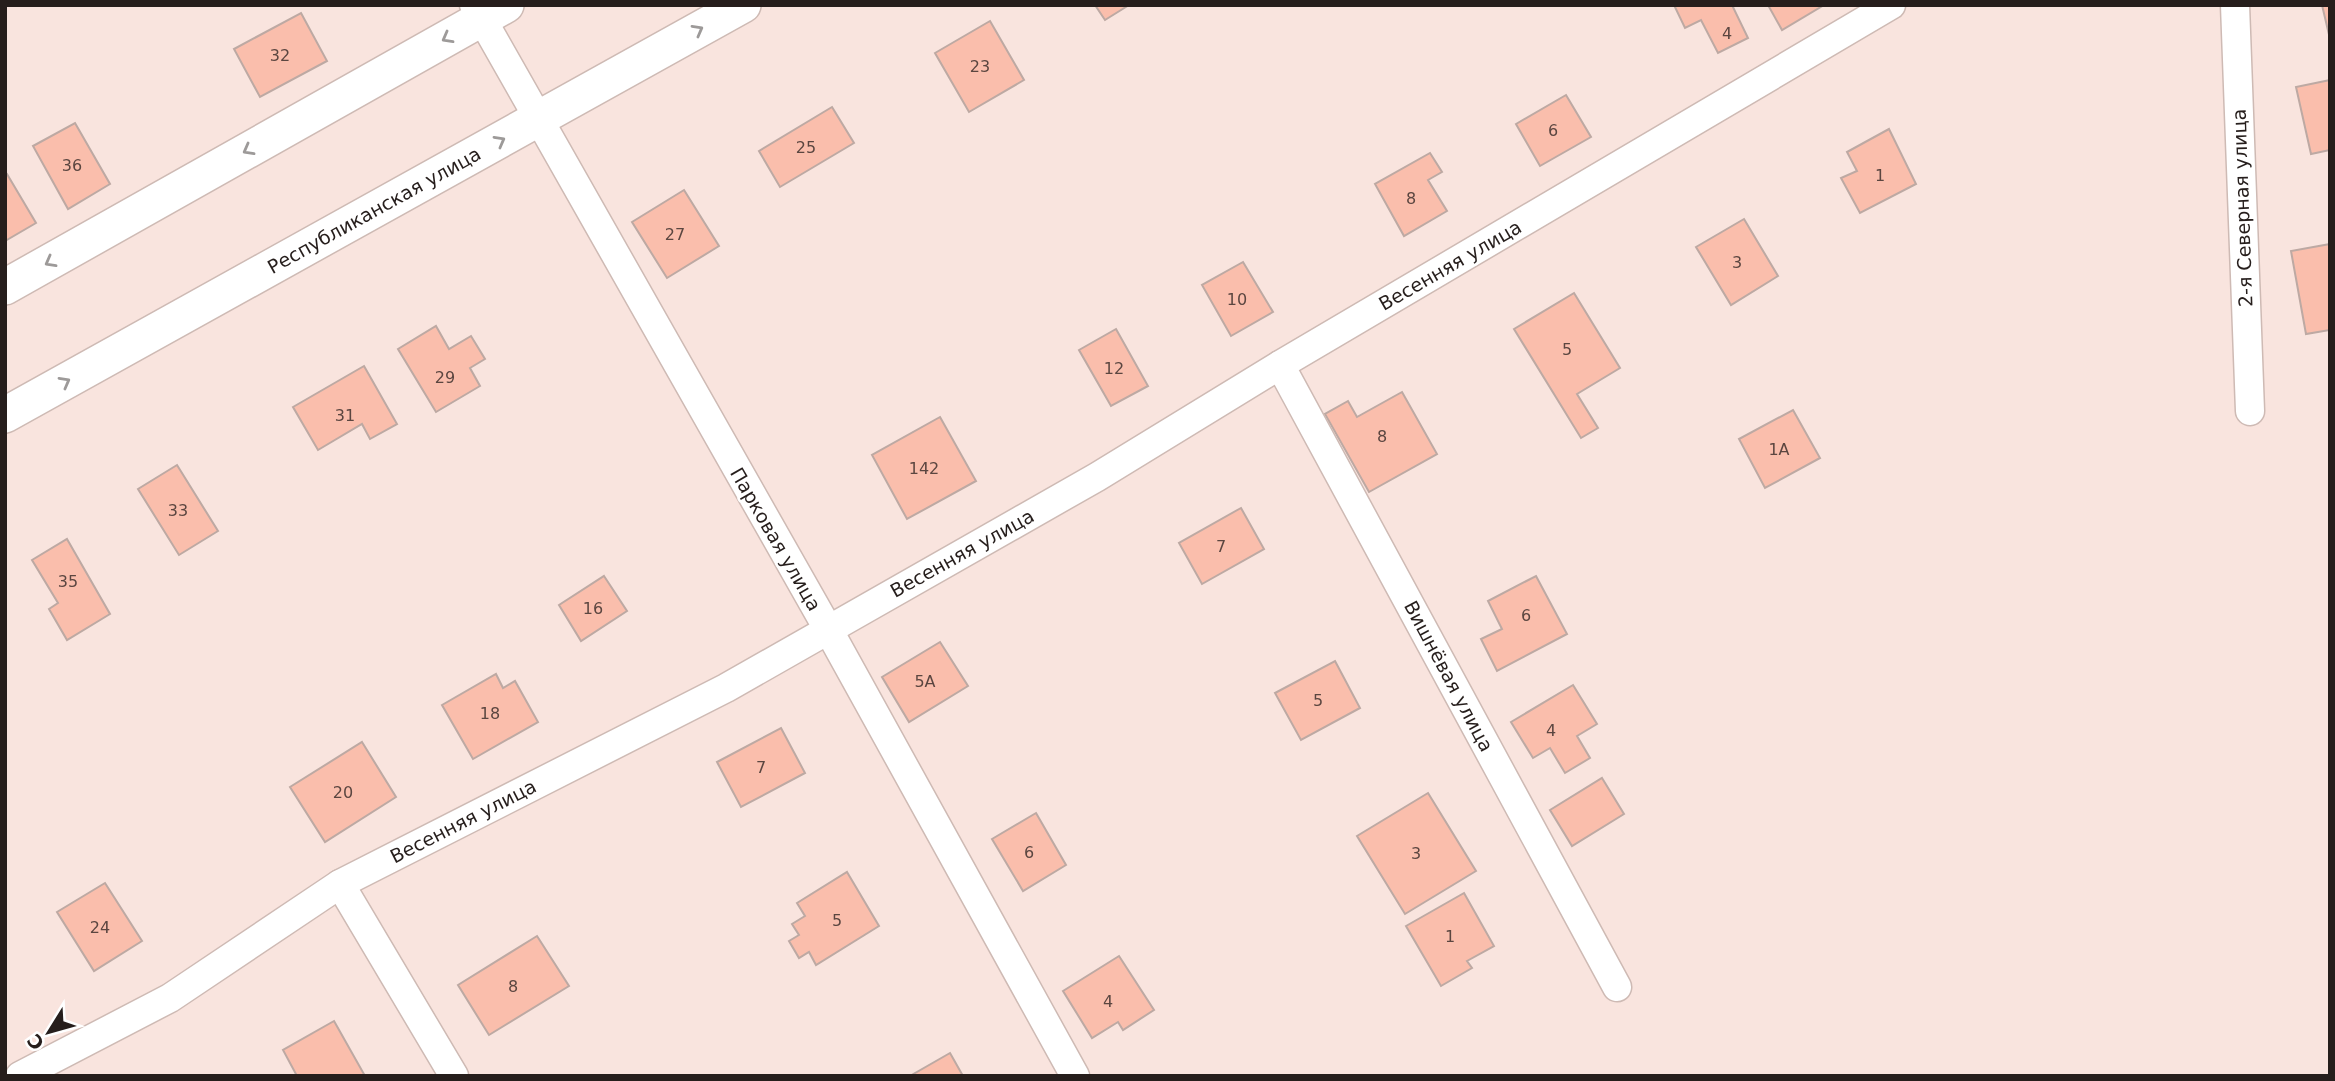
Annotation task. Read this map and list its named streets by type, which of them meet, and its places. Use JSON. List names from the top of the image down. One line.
{"streets":{"street":["2-я Северная улица","Республиканская улица","Весенняя улица","Парковая улица","Вишнёвая улица"]},"crossings":[["Республиканская улица","Парковая улица"],["Весенняя улица","Парковая улица"],["Весенняя улица","Вишнёвая улица"]],"house_numbers":["4","32","23","6","25","36","1","8","27","3","10","5","12","29","31","8","1А","142","33","7","35","16","6","5А","5","18","4","7","20","6","3","5","24","1","8","4"],"north":"bottom left"}
